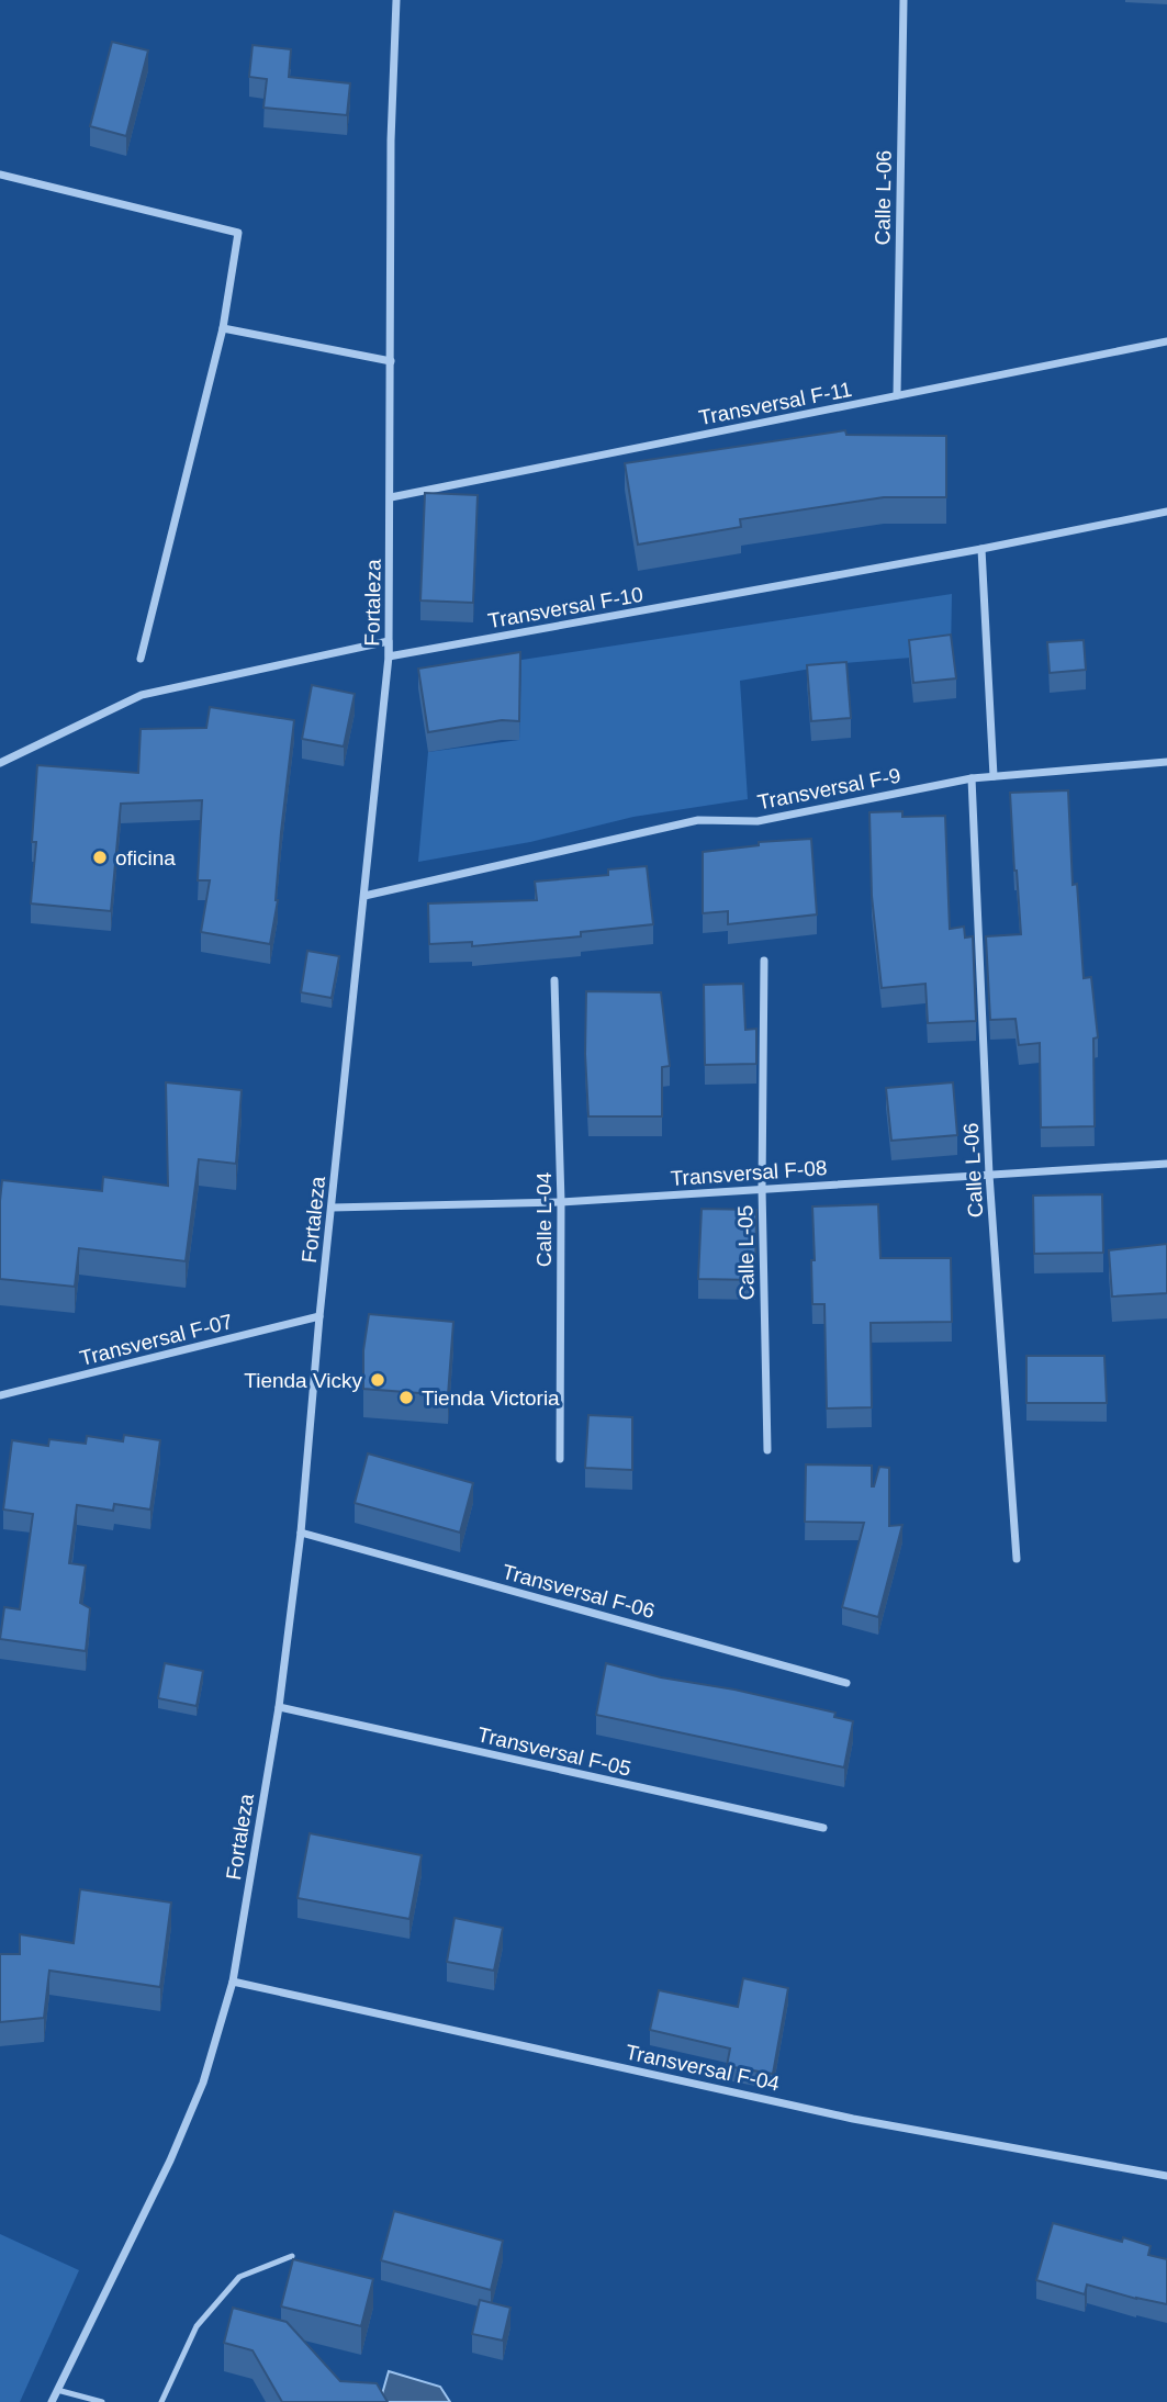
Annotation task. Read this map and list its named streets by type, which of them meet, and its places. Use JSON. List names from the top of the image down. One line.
{"streets":{"street":["Calle L-06","Transversal F-11","Fortaleza","Transversal F-10","Transversal F-9","Transversal F-08","Calle L-04","Calle L-05","Transversal F-07","Transversal F-06","Transversal F-05","Transversal F-04"]},"crossings":[["Calle L-06","Transversal F-11"],["Calle L-06","Transversal F-9"],["Calle L-06","Transversal F-08"],["Transversal F-11","Fortaleza"],["Fortaleza","Transversal F-10"],["Fortaleza","Transversal F-9"],["Fortaleza","Transversal F-08"],["Fortaleza","Transversal F-07"],["Fortaleza","Transversal F-06"],["Fortaleza","Transversal F-05"],["Fortaleza","Transversal F-04"],["Transversal F-08","Calle L-04"],["Transversal F-08","Calle L-05"]],"places":["oficina","Tienda Vicky","Tienda Victoria"]}
